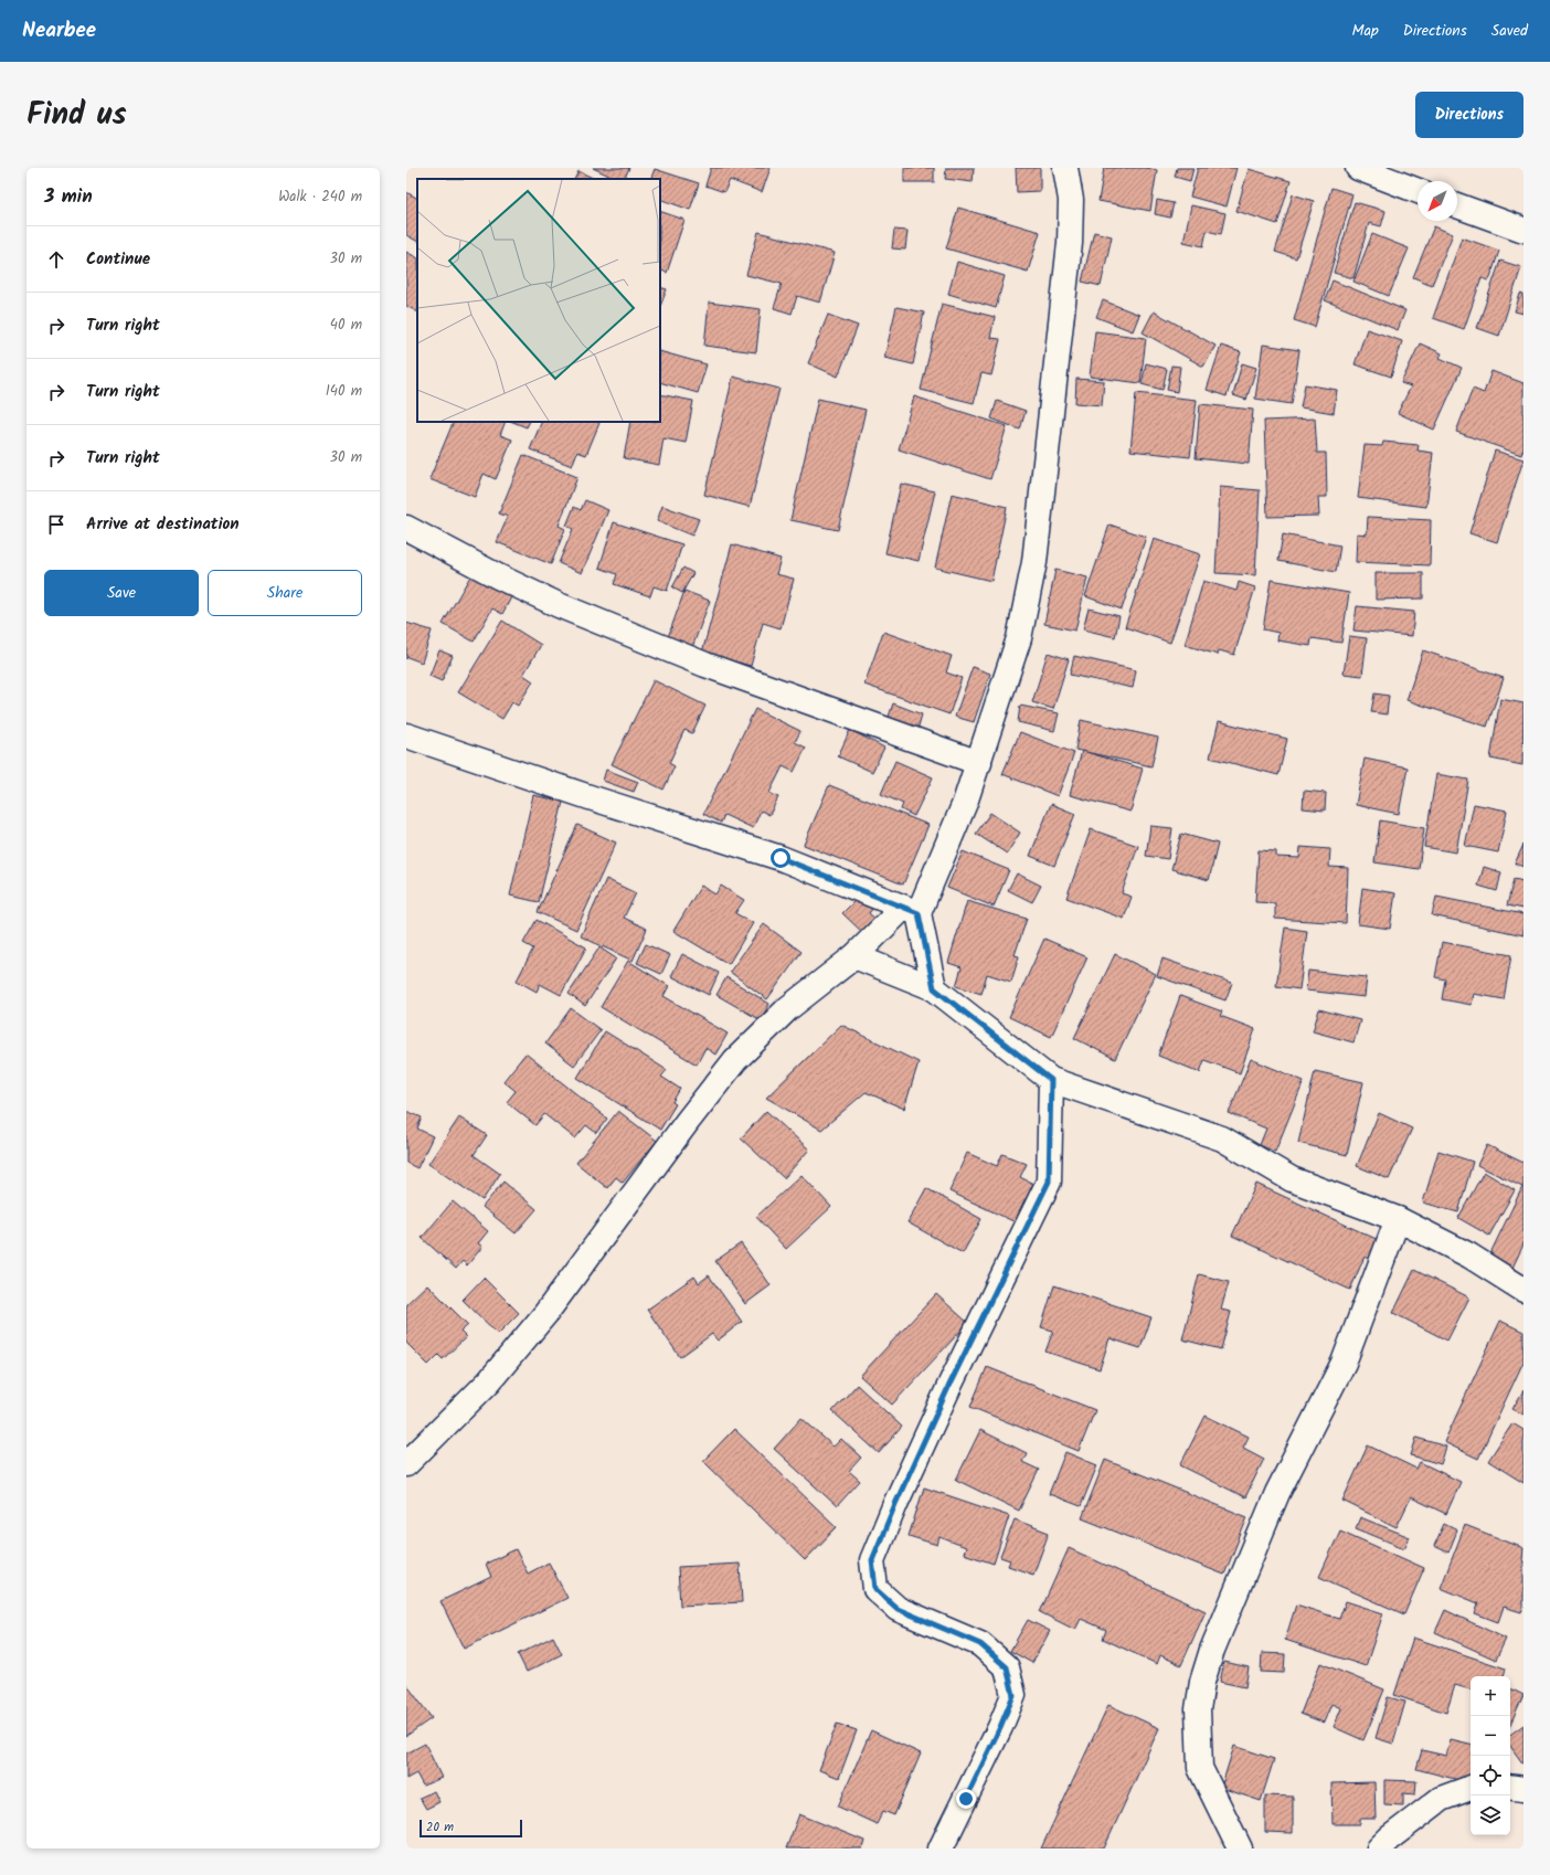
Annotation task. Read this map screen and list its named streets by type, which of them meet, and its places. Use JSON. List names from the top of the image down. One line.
{"scale_bar":"20 m","north":"bottom left","page":{"header":"Nearbee","nav":["Map","Directions","Saved"],"title":"Find us","buttons":["Directions",["Save","Share"]],"heading":["3 min","Walk · 240 m"],"list":[["Continue","30 m"],["Turn right","40 m"],["Turn right","140 m"],["Turn right","30 m"],"Arrive at destination"],"map_buttons":["+","−"],"scale":"20 m"}}
